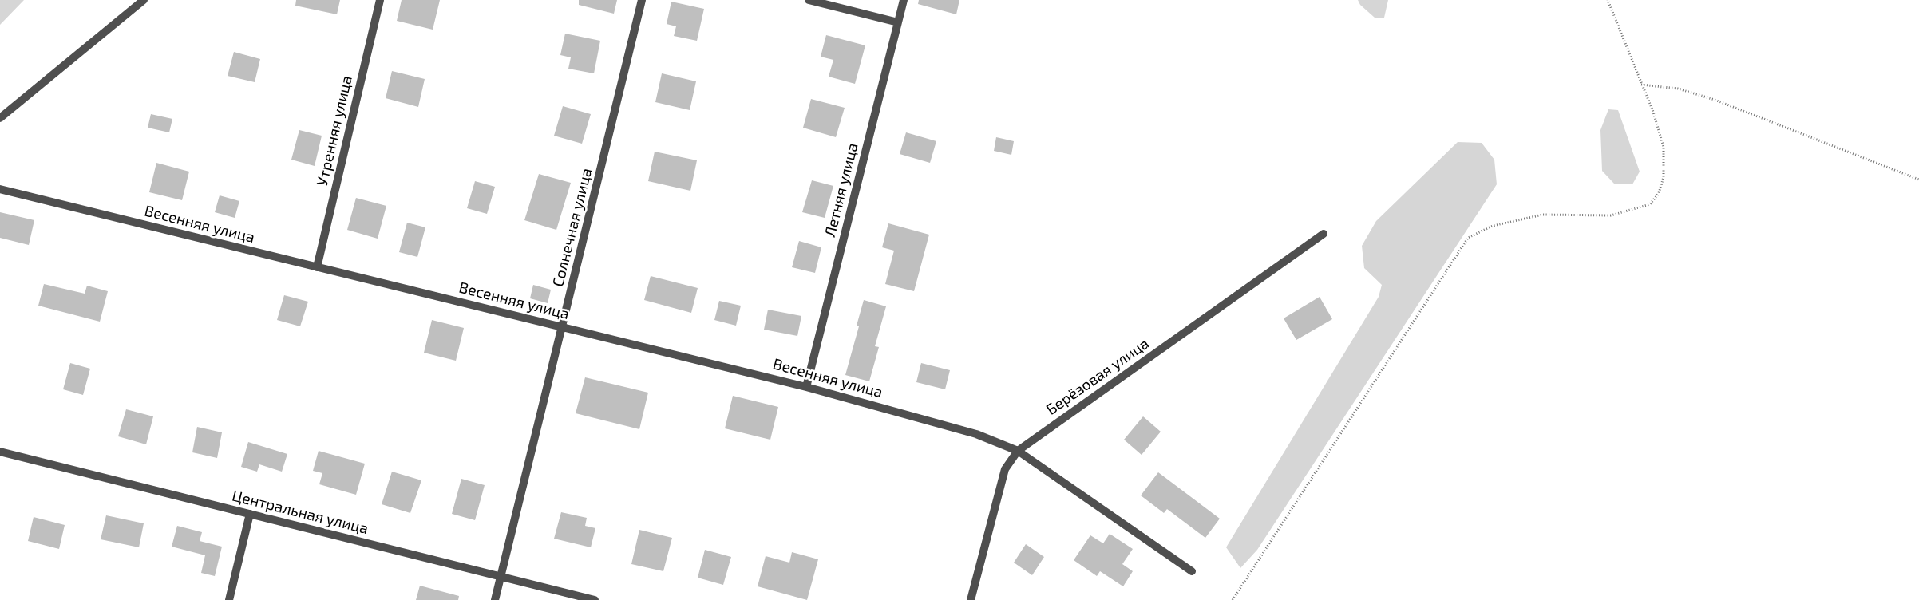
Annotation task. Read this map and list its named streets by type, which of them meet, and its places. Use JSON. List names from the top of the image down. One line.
{"streets":{"street":["Утренняя улица","Летняя улица","Весенняя улица","Солнечная улица","Берёзовая улица","Центральная улица"]},"crossings":[["Утренняя улица","Весенняя улица"],["Летняя улица","Весенняя улица"],["Весенняя улица","Солнечная улица"],["Весенняя улица","Берёзовая улица"],["Солнечная улица","Центральная улица"]]}
